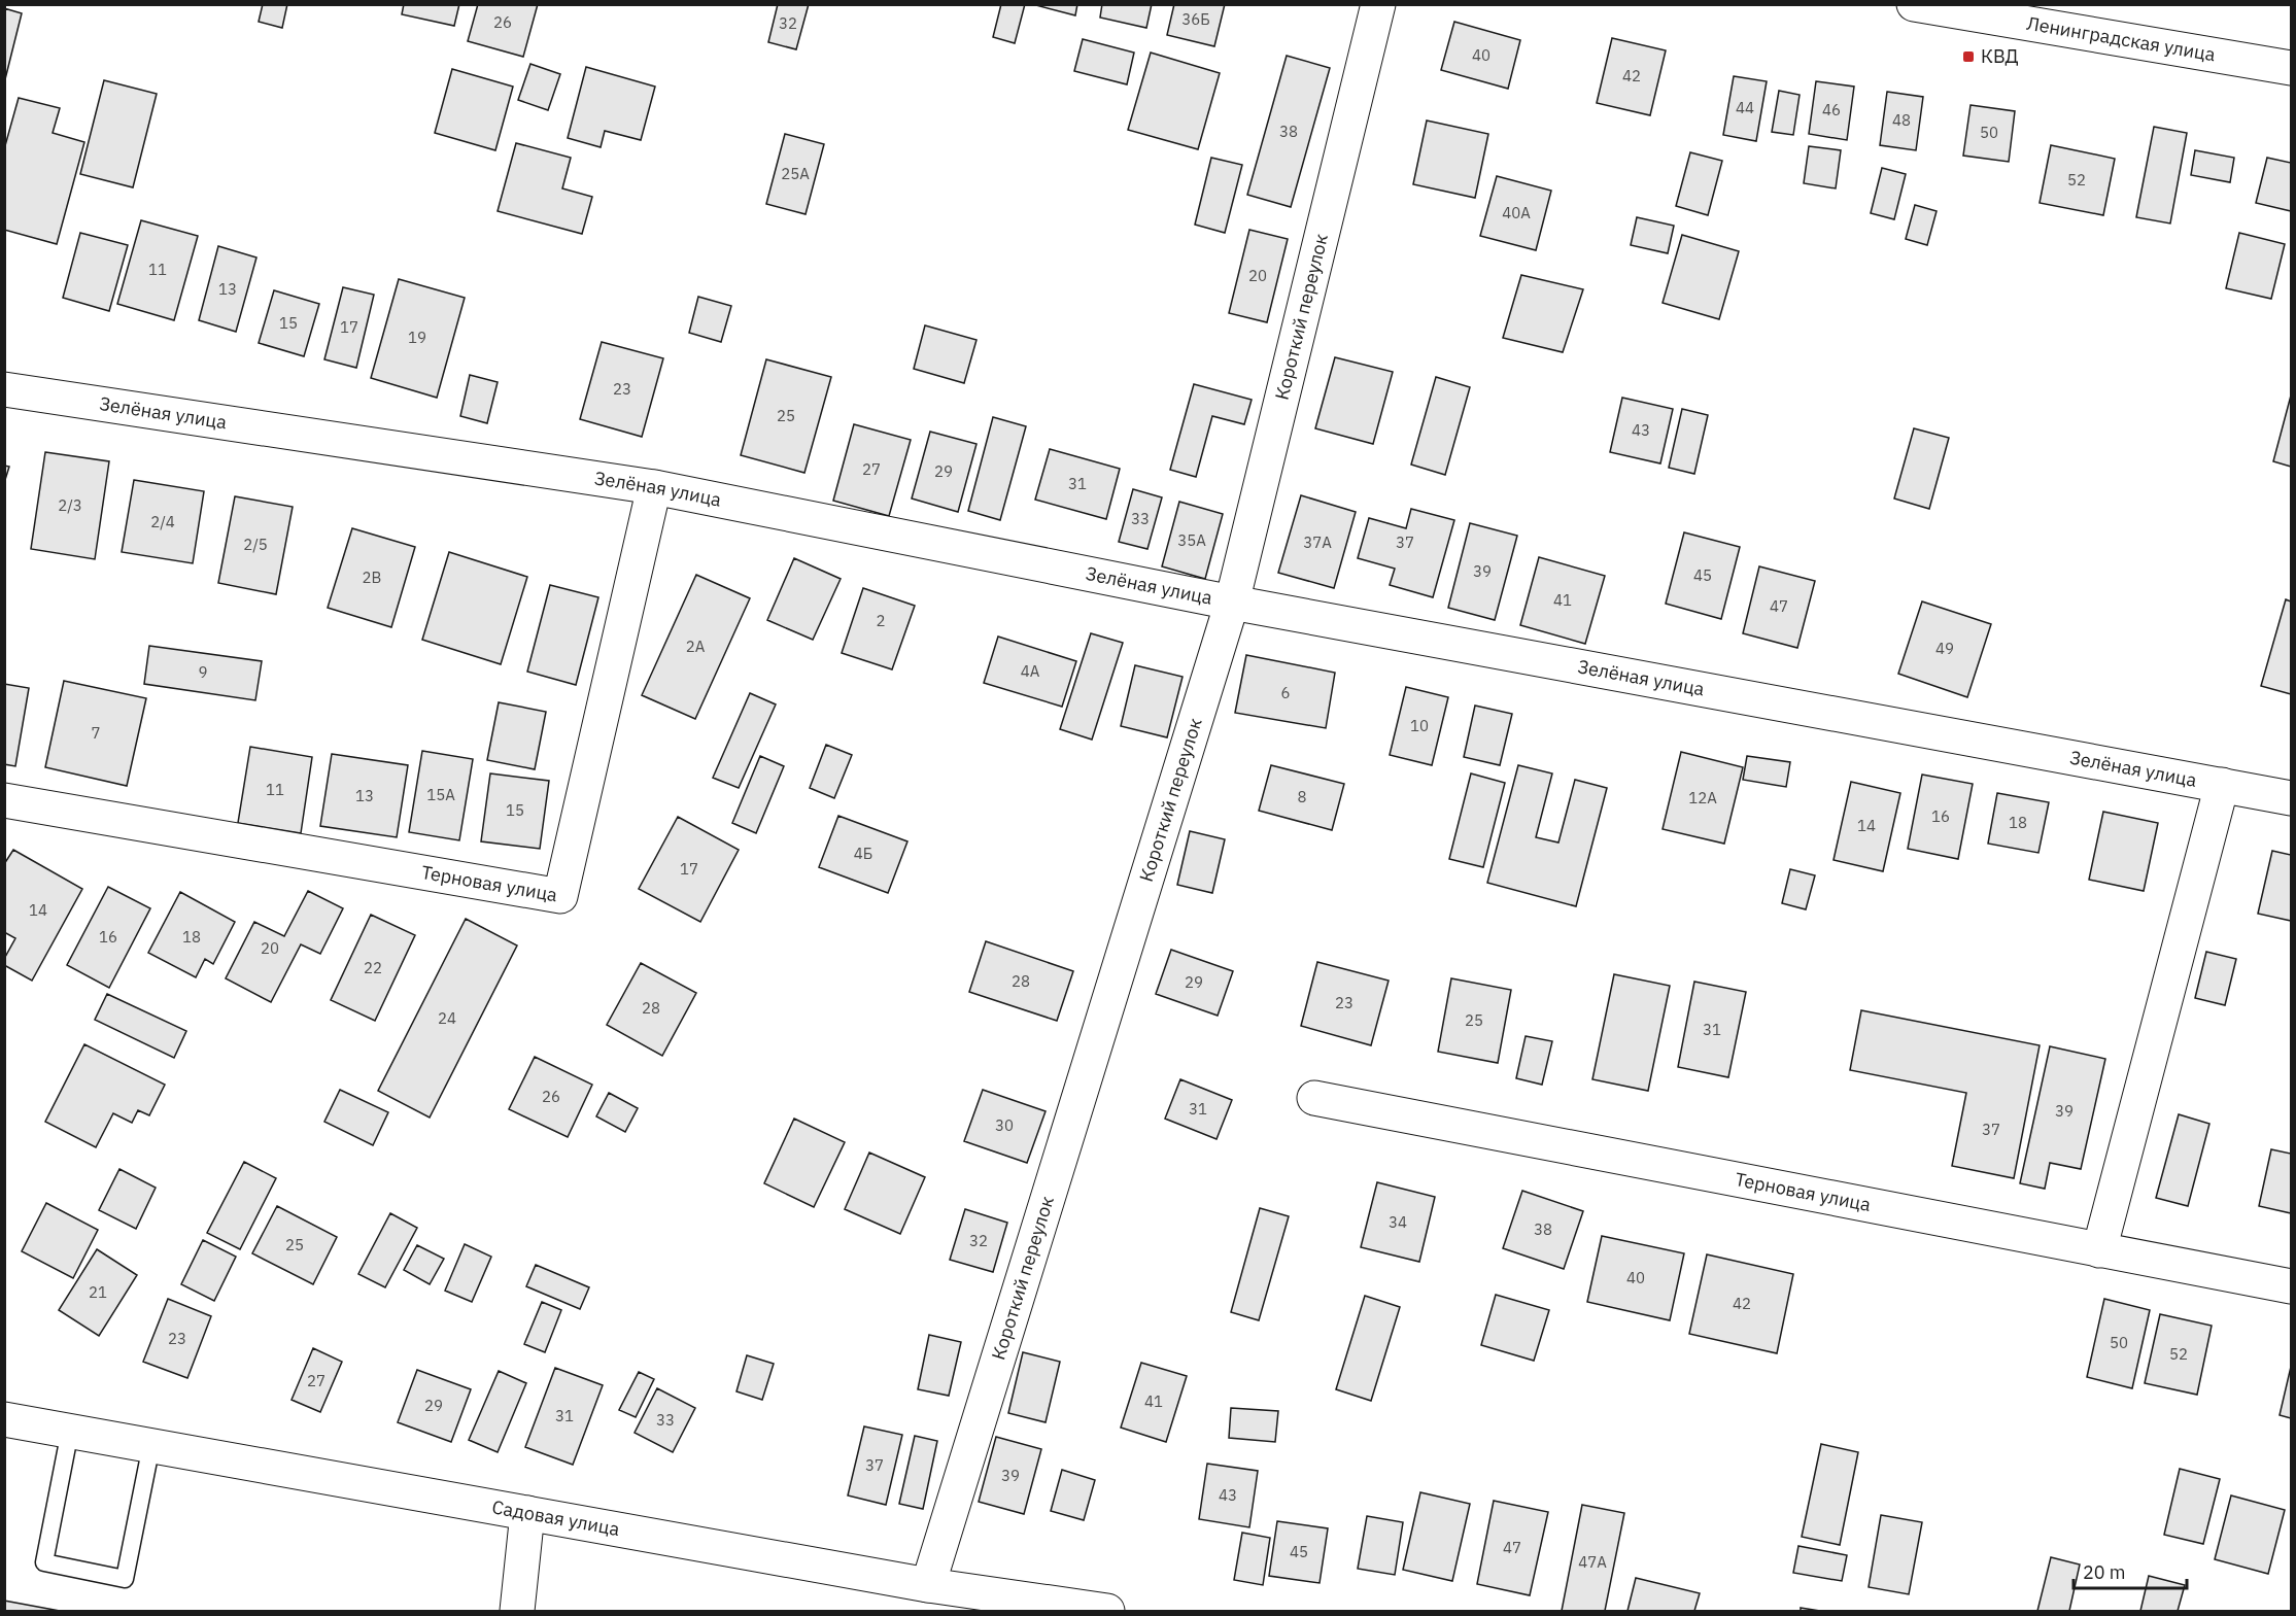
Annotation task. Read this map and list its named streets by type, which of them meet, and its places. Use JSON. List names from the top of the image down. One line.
{"streets":{"street":["Ленинградская улица","Короткий переулок","Зелёная улица","Терновая улица","Садовая улица"]},"crossings":[["Короткий переулок","Зелёная улица"],["Короткий переулок","Садовая улица"],["Зелёная улица","Терновая улица"]],"places":{"transit":["КВД"]},"house_numbers":["36Б","26","32","40","42","44","46","48","38","50","25А","52","40А","11","20","13","15","17","19","23","25","43","27","29","31","2/3","33","2/4","35А","37А","37","2/5","39","45","2В","41","47","2","2А","49","4А","9","6","10","7","11","15А","13","8","12А","15","16","18","14","4Б","17","14","16","18","20","22","28","29","23","28","24","25","31","26","31","39","30","37","34","38","32","25","40","21","42","23","50","52","27","41","29","31","33","37","39","43","47","45","47А"],"scale_bar":"20 m"}
